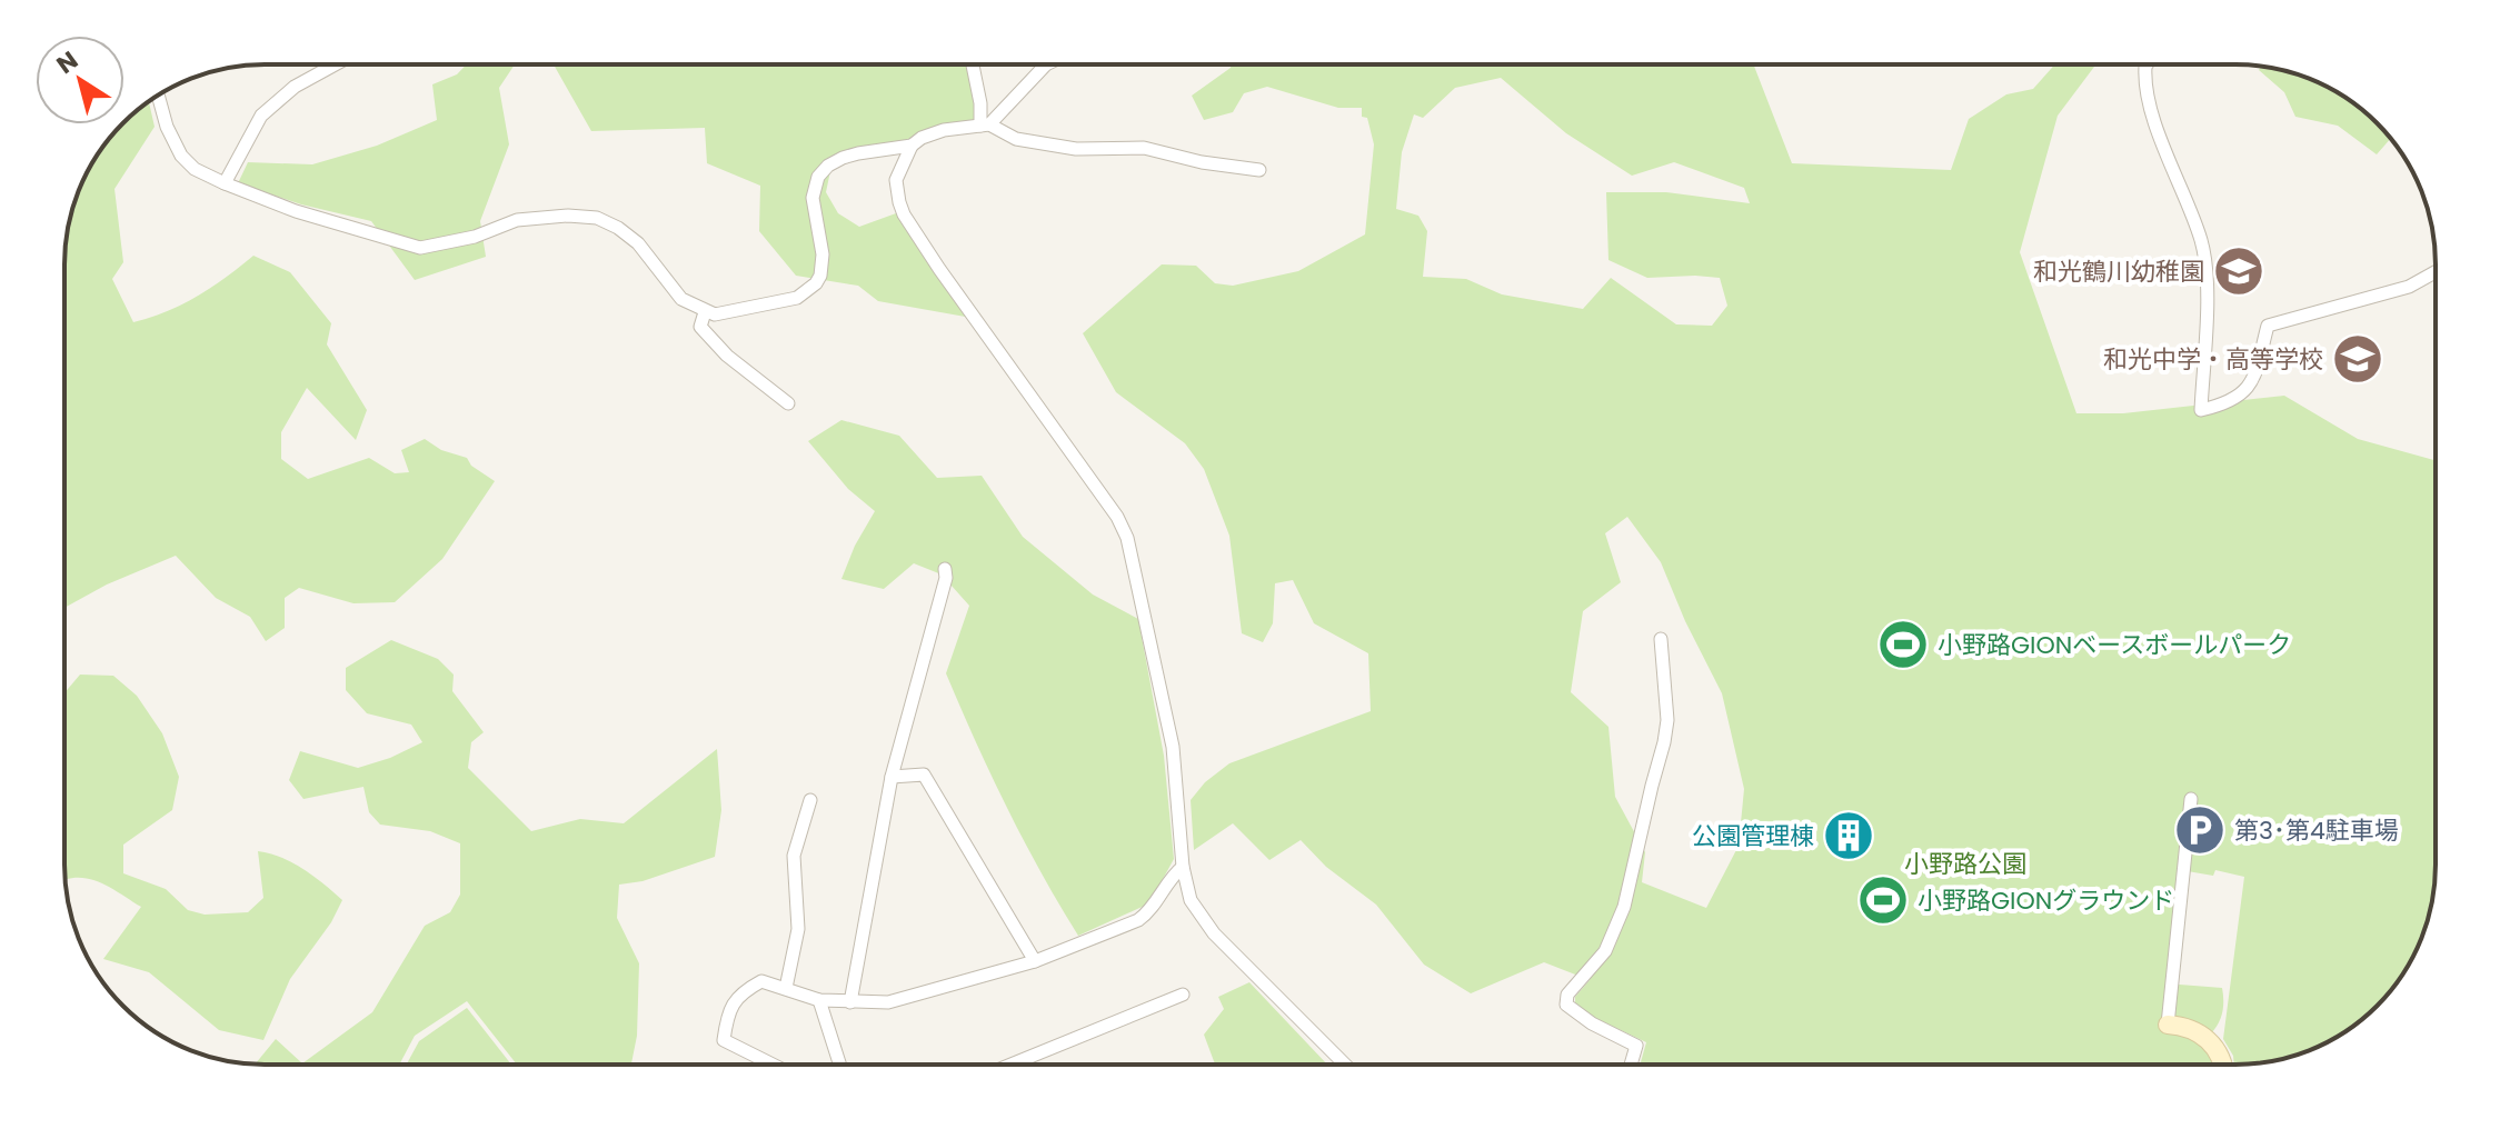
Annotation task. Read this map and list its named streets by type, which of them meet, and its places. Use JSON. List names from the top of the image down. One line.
{"parks":["小野路公園"],"places":{"school or university":["和光鶴川幼稚園","和光中学・高等学校"],"sports":["小野路GIONベースボールパーク","小野路GIONグラウンド"],"parking":["第3･第4駐車場"],"building":["公園管理棟"]},"north":"top left"}
